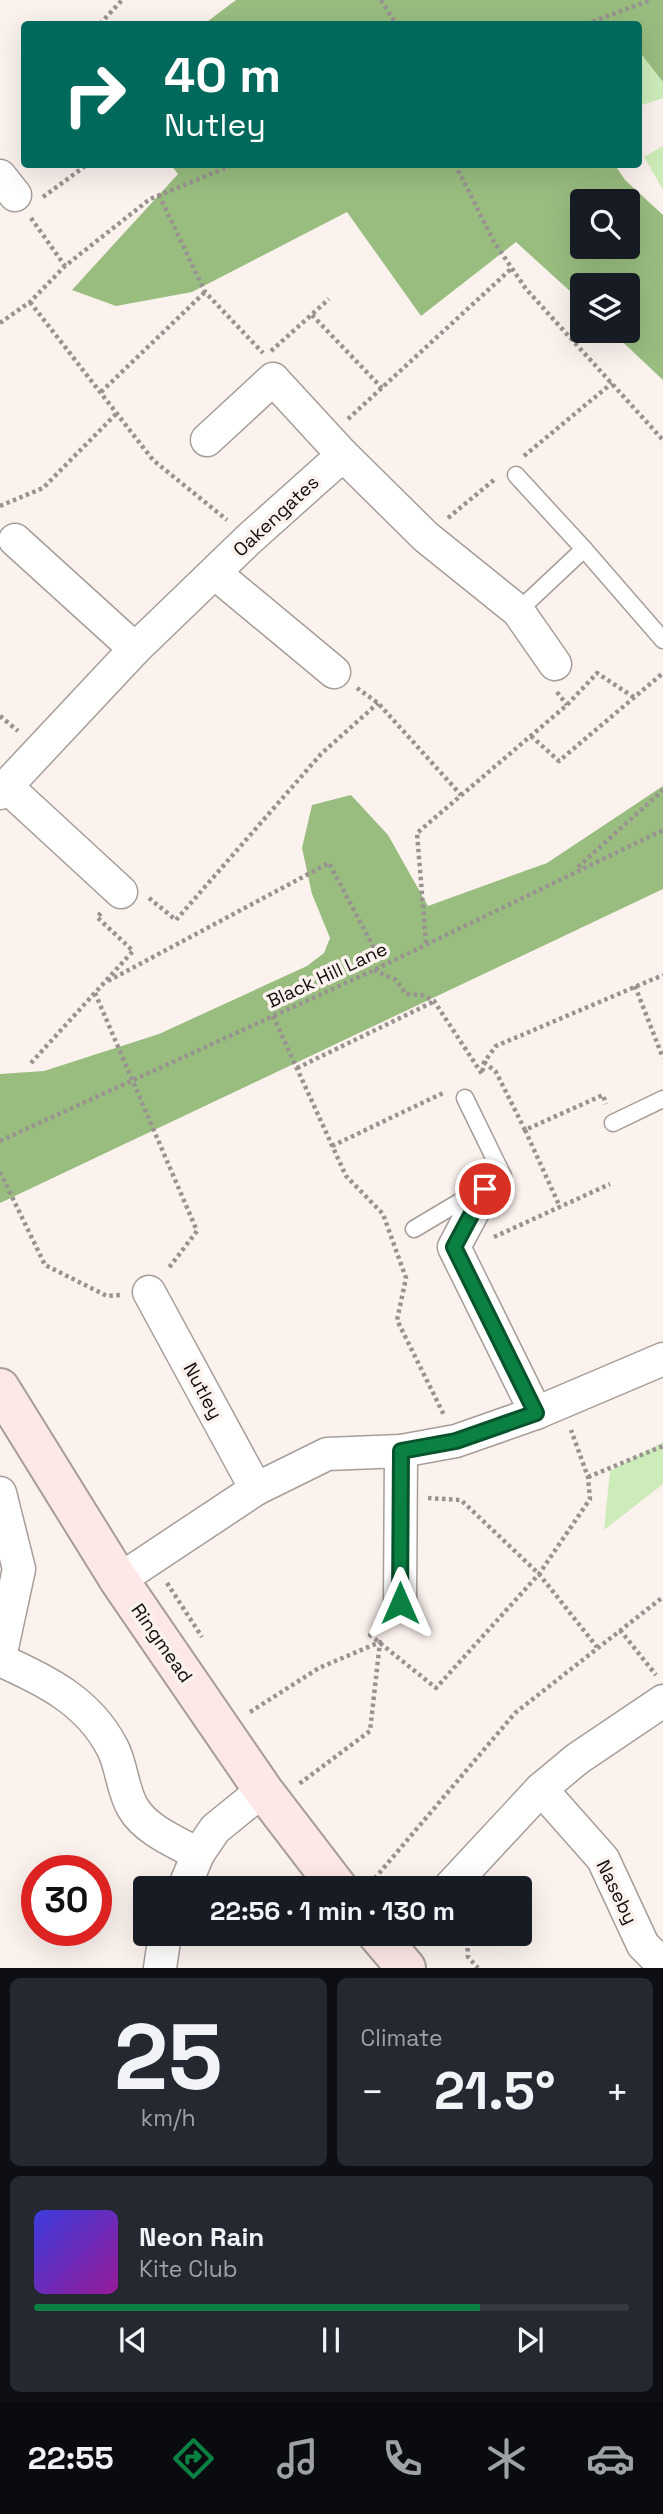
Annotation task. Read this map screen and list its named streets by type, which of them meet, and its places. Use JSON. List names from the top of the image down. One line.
{"streets":{"street":["Oakengates","Nutley","Ringmead","Naseby"],"path":["Black Hill Lane"]},"page":{"turn":["40 m","Nutley"],"limit":"30","trip":"22:56 · 1 min · 130 m","tile":[["25","km/h"],"Climate"],"heat":["−","21.5°","+"],"song":["Neon Rain","Kite Club"],"tabs":"22:55"}}
